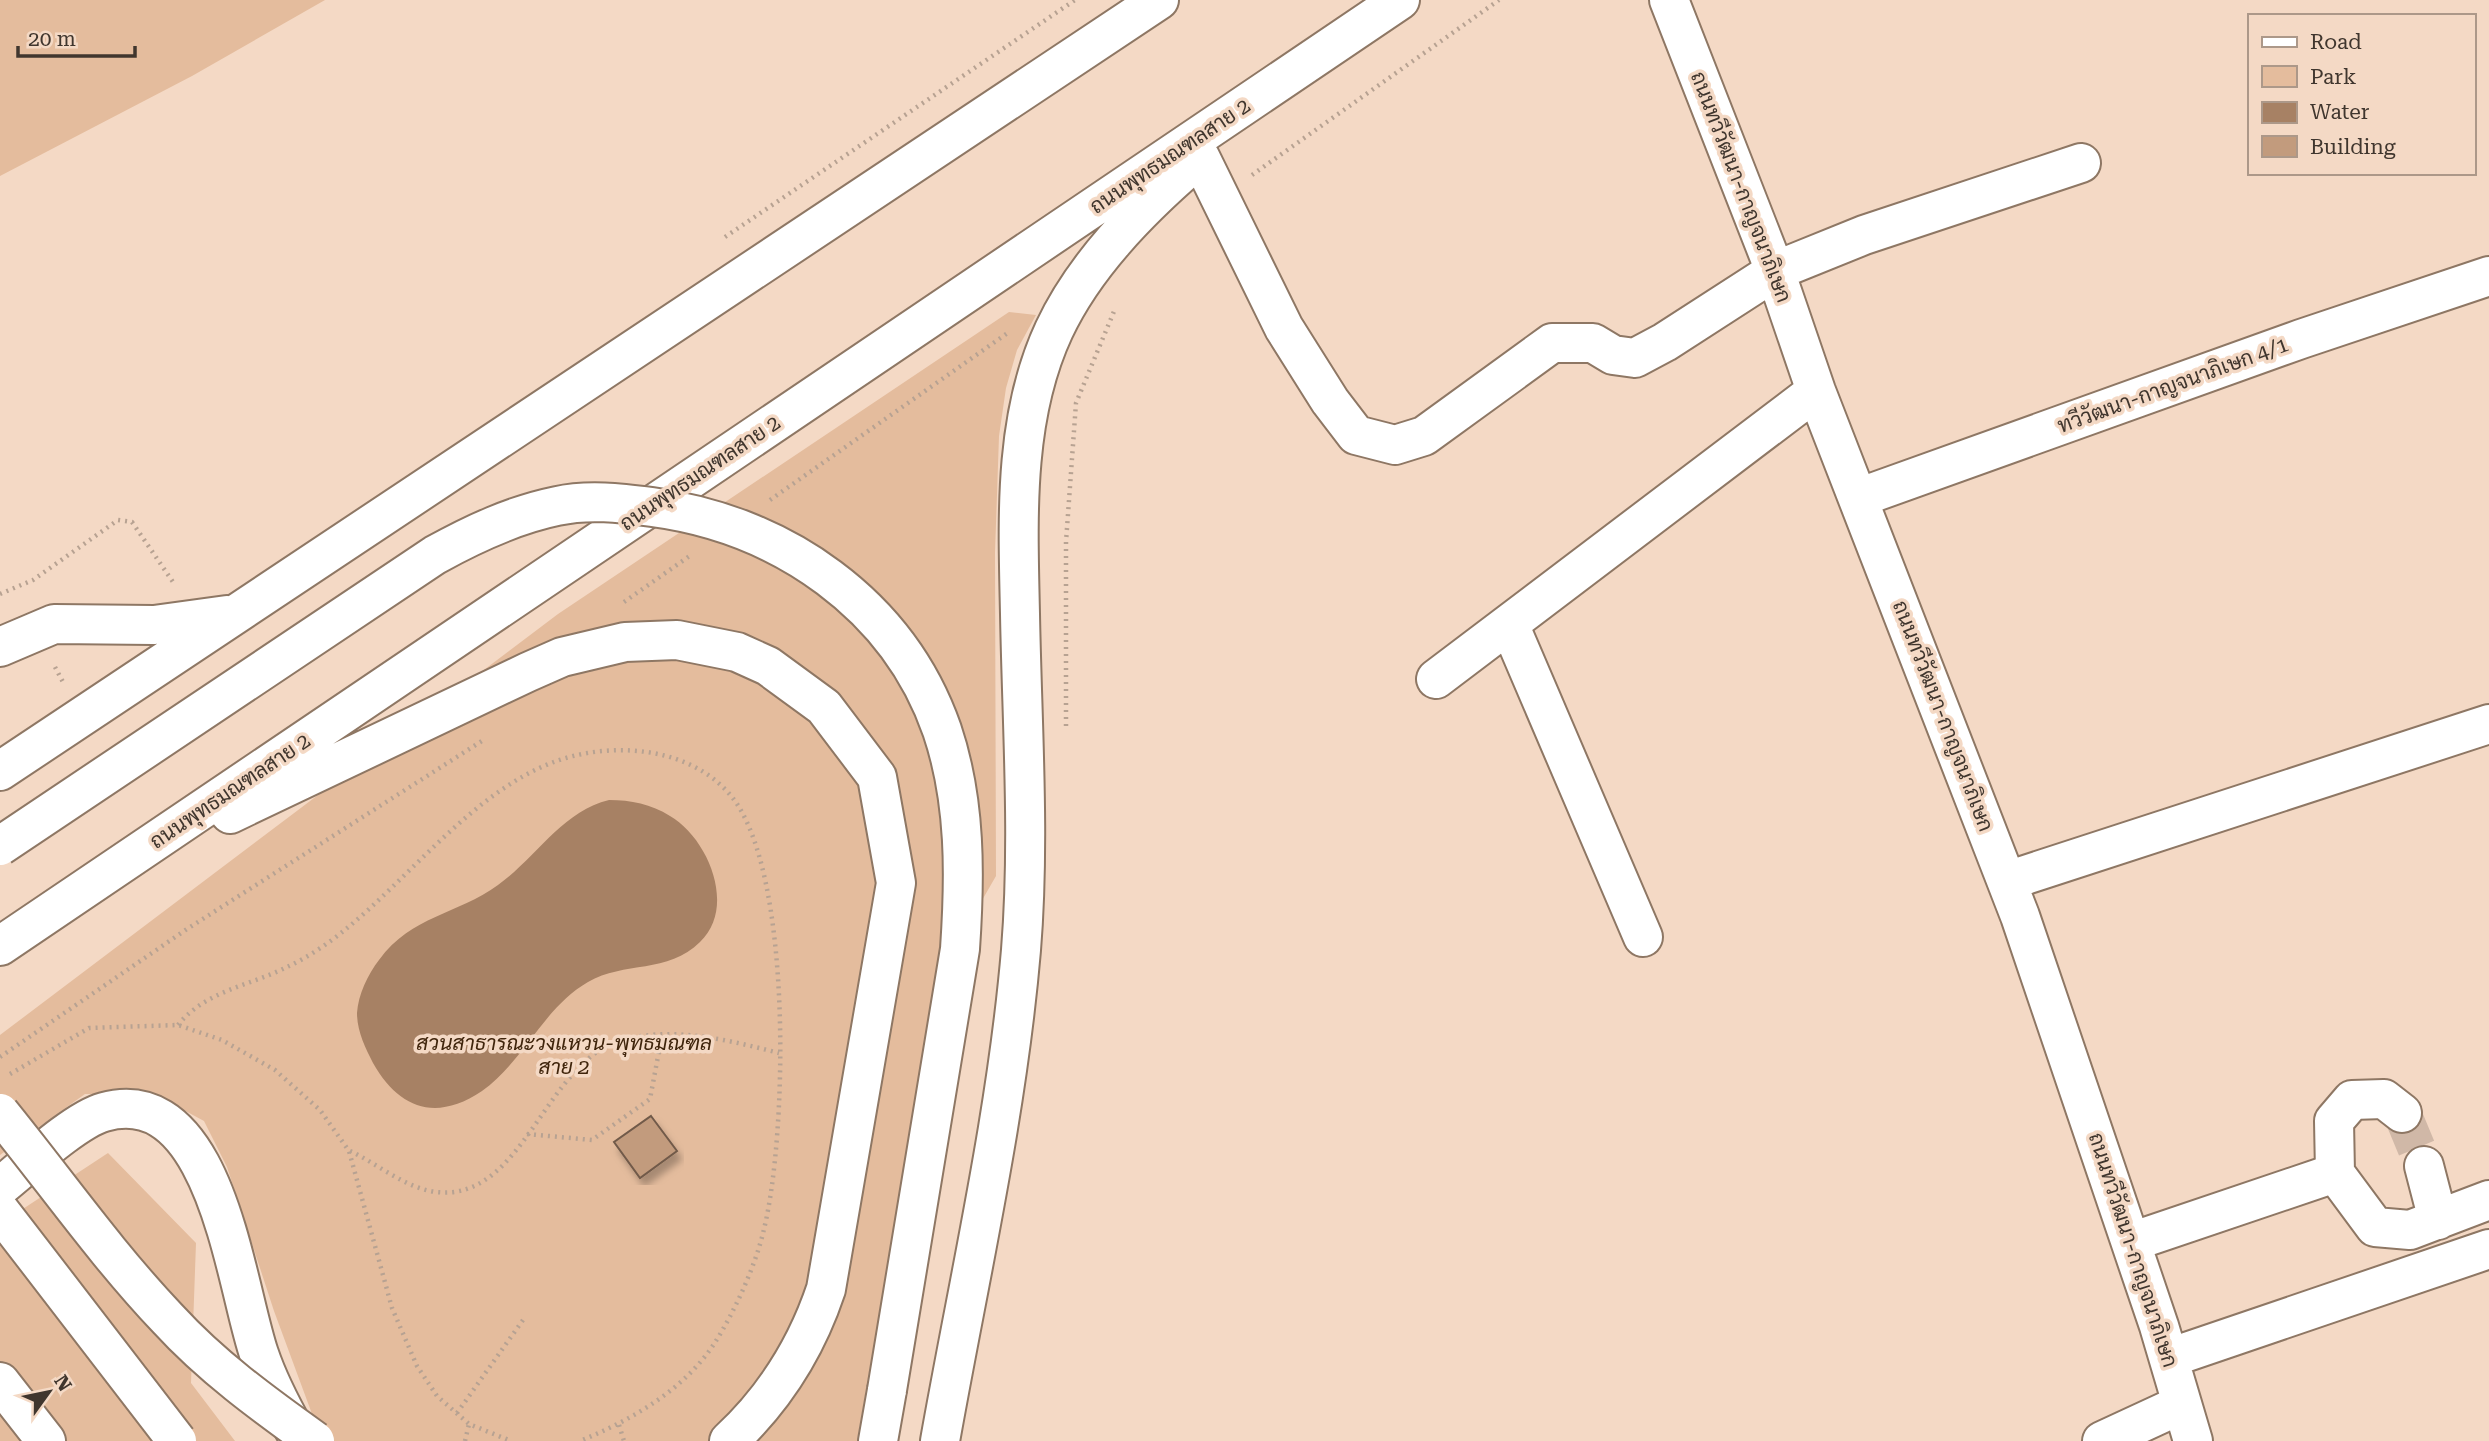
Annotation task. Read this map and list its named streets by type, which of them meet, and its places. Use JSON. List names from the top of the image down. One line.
{"streets":{"main road":["ถนนพุทธมณฑลสาย 2","ถนนทวีวัฒนา-กาญจนาภิเษก","ทวีวัฒนา-กาญจนาภิเษก 4/1"]},"crossings":[["ถนนทวีวัฒนา-กาญจนาภิเษก","ทวีวัฒนา-กาญจนาภิเษก 4/1"]],"parks":["สวนสาธารณะวงแหวน-พุทธมณฑล สาย 2"],"legend":["Road","Park","Water","Building"],"scale_bar":"20 m","north":"top right"}
